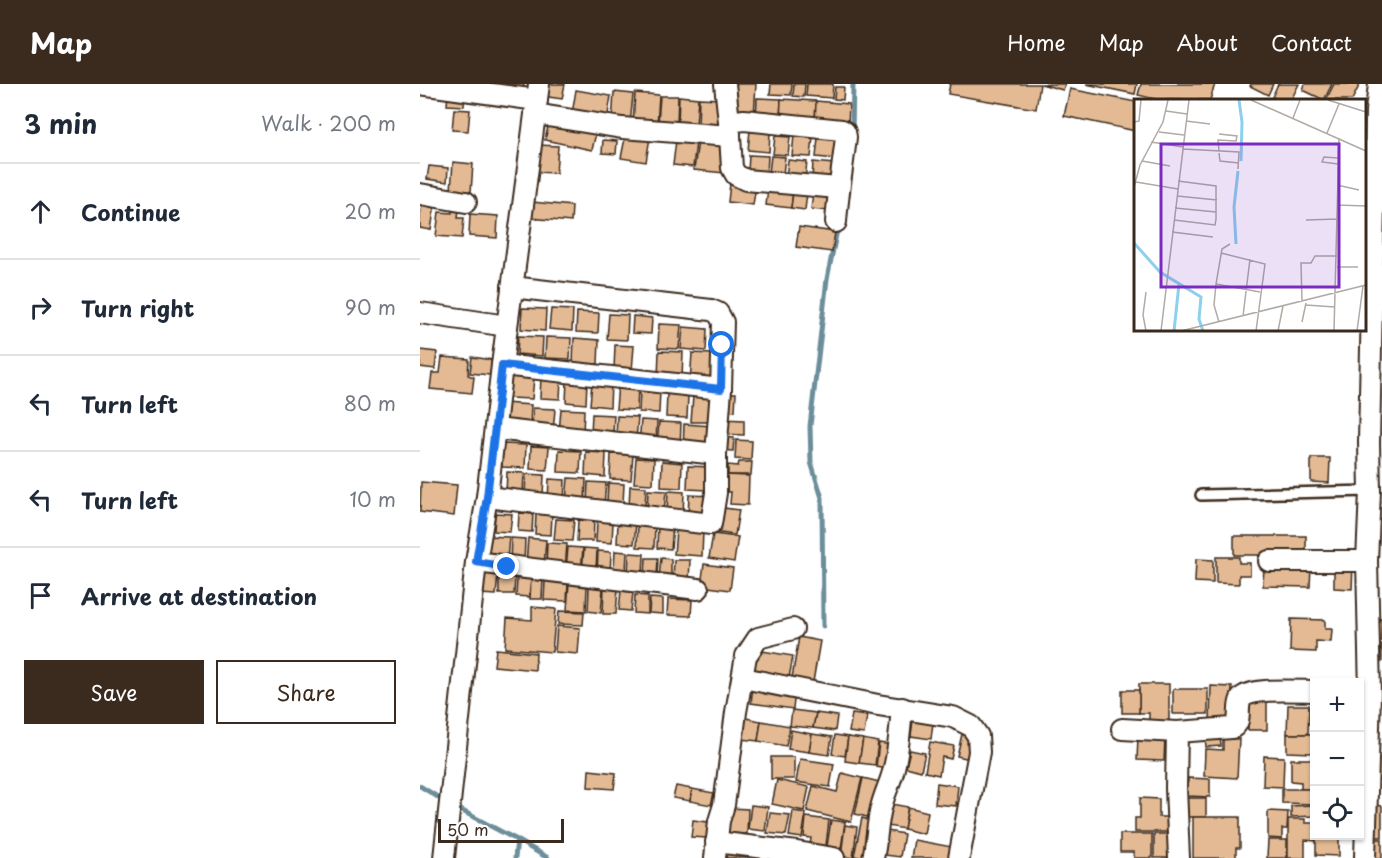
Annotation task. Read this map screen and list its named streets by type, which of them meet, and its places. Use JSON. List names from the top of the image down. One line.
{"scale_bar":"50 m","page":{"header":"Map","nav":["Home","Map","About","Contact"],"heading":["3 min","Walk · 200 m"],"list":[["Continue","20 m"],["Turn right","90 m"],["Turn left","80 m"],["Turn left","10 m"],"Arrive at destination"],"buttons":["Save","Share"],"map_buttons":["+","−"],"scale":"50 m"}}
